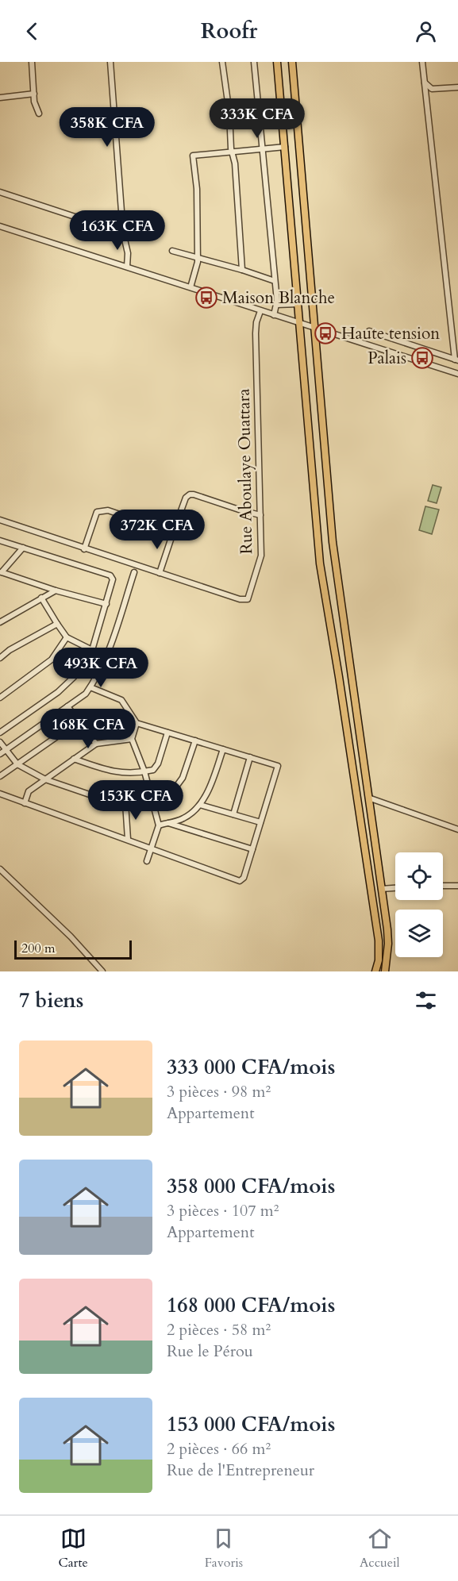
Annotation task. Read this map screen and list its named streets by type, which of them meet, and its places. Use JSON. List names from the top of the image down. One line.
{"streets":{"street":["Rue Aboulaye Ouattara"]},"places":{"bus stop":["Maison Blanche","Haute tension","Palais"]},"scale_bar":"200 m","page":{"header":"Roofr","price":["333K CFA","358K CFA","163K CFA","372K CFA","493K CFA","168K CFA","153K CFA"],"scale":"200 m","heading":"7 biens","list":[{"name":"333 000 CFA/mois","note":"3 pièces · 98 m² · Appartement"},{"name":"358 000 CFA/mois","note":"3 pièces · 107 m² · Appartement"},{"name":"168 000 CFA/mois","note":"2 pièces · 58 m² · Rue le Pérou"},{"name":"153 000 CFA/mois","note":"2 pièces · 66 m² · Rue de l'Entrepreneur"}],"tabs":["Carte","Favoris","Accueil"]}}
